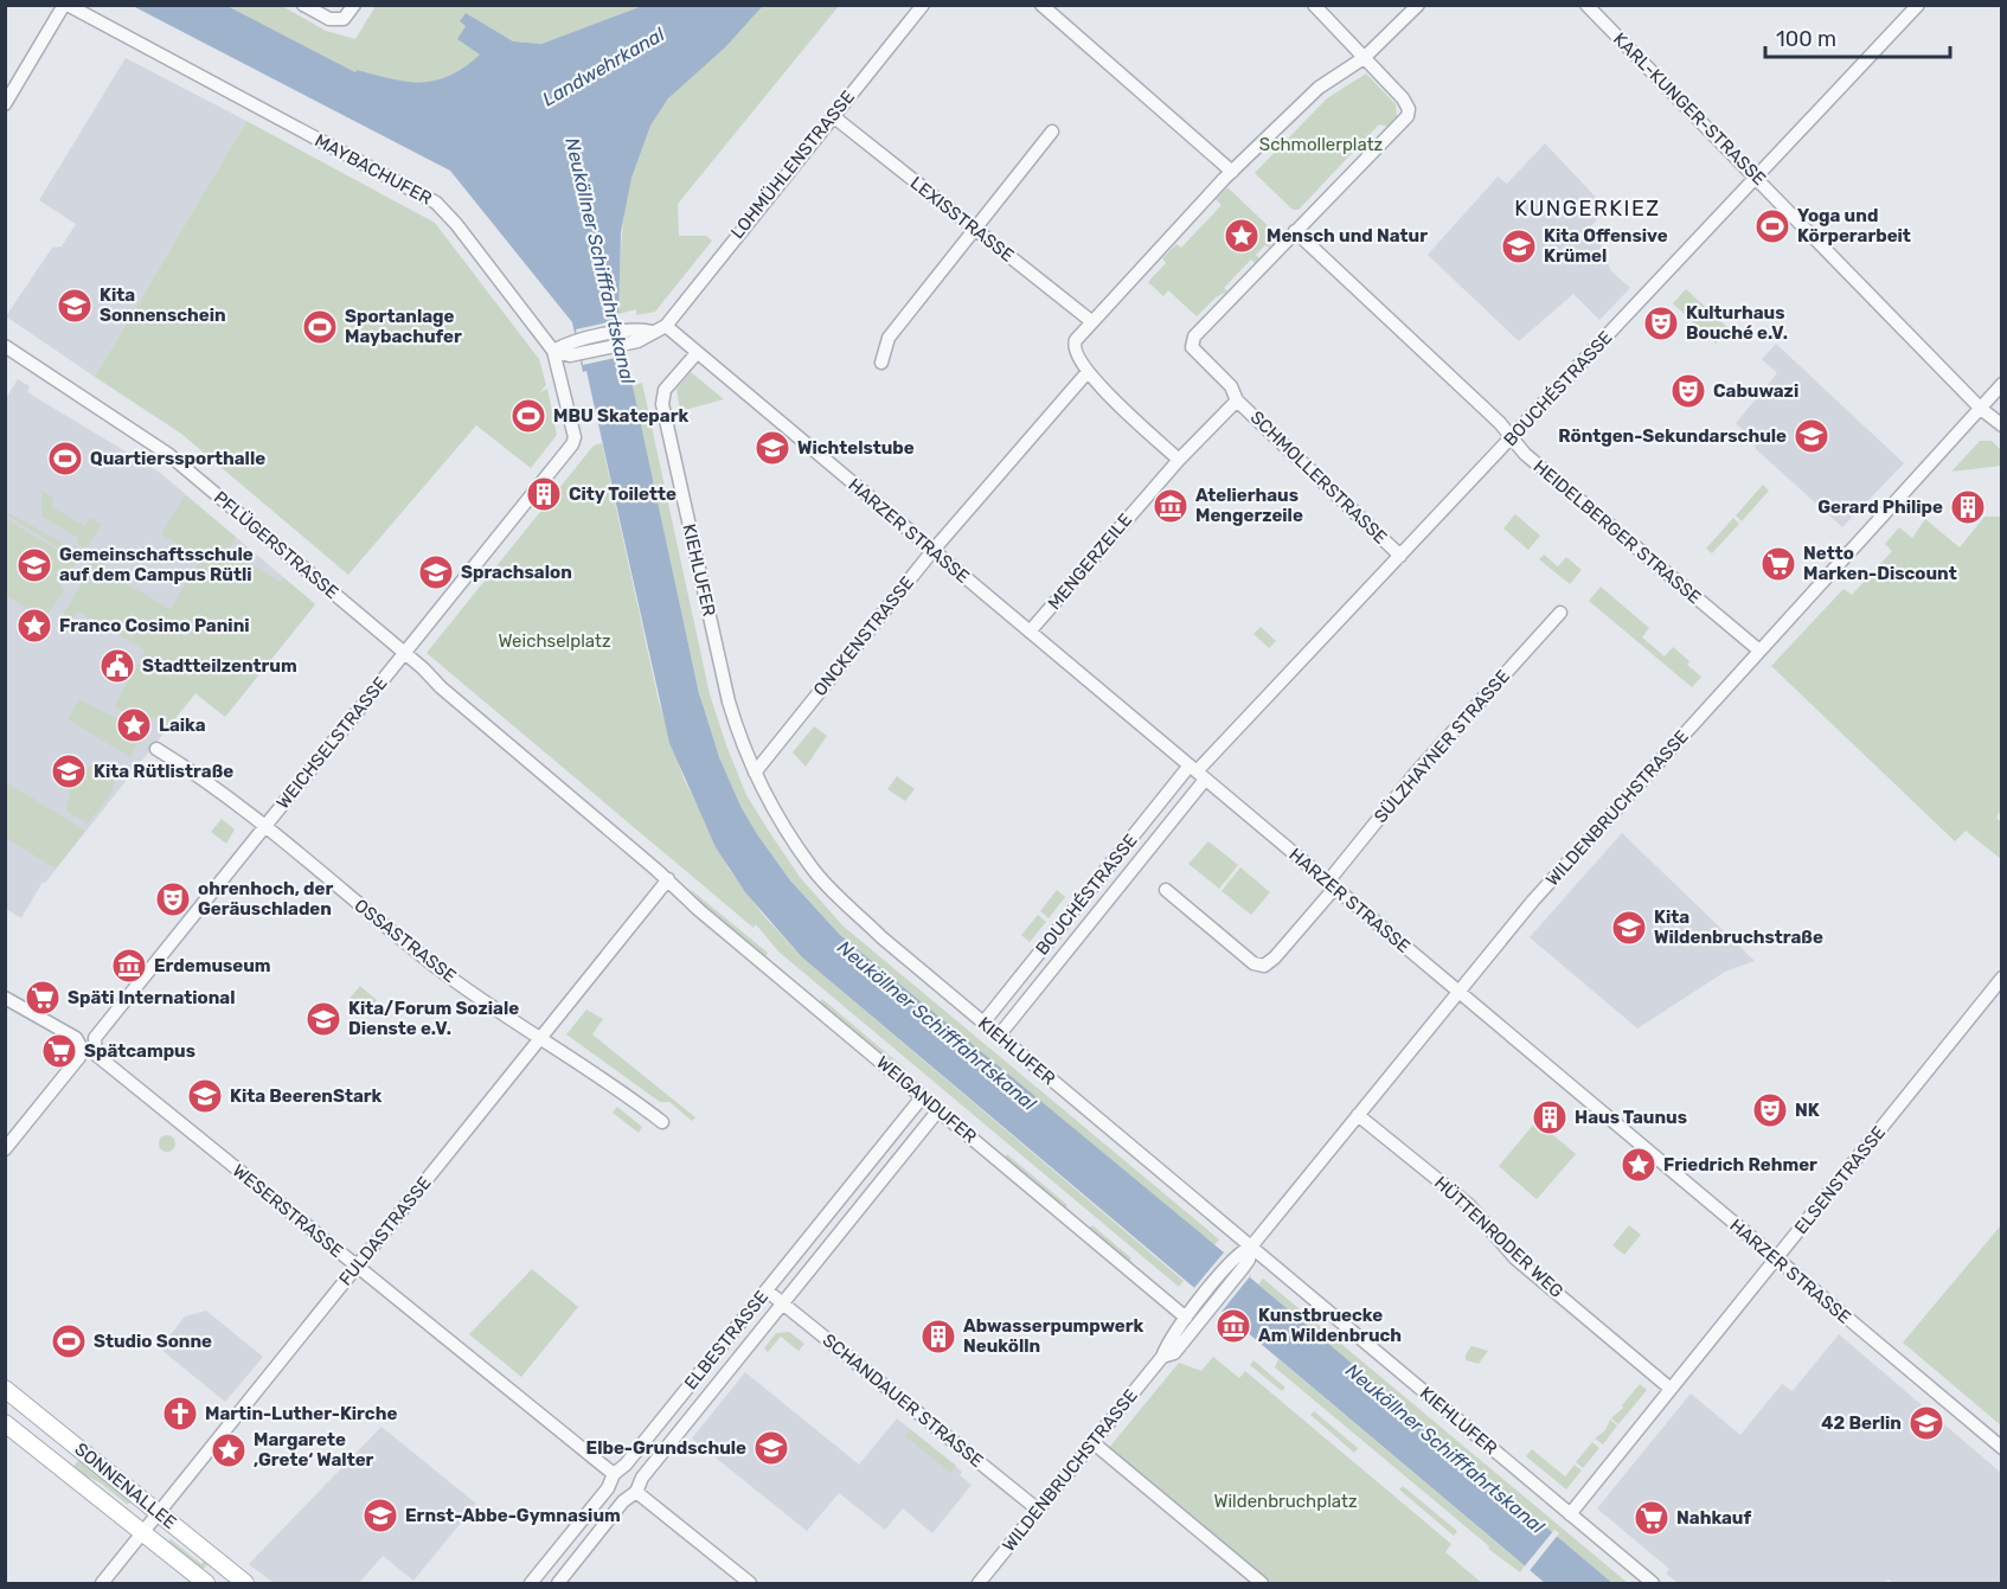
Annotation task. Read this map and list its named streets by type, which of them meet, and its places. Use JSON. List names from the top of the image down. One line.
{"streets":{"main road":["SONNENALLEE"],"street":["KARL-KUNGER-STRASSE","LOHMÜHLENSTRASSE","MAYBACHUFER","LEXISSTRASSE","BOUCHÉSTRASSE","SCHMOLLERSTRASSE","HARZER STRASSE","HEIDELBERGER STRASSE","PFLÜGERSTRASSE","MENGERZEILE","KIEHLUFER","ONCKENSTRASSE","WEICHSELSTRASSE","SÜLZHAYNER STRASSE","WILDENBRUCHSTRASSE","OSSASTRASSE","WEIGANDUFER","ELSENSTRASSE","WESERSTRASSE","FULDASTRASSE","HÜTTENRODER WEG","ELBESTRASSE","SCHANDAUER STRASSE"]},"crossings":[["KARL-KUNGER-STRASSE","BOUCHÉSTRASSE"],["KARL-KUNGER-STRASSE","WILDENBRUCHSTRASSE"],["LOHMÜHLENSTRASSE","LEXISSTRASSE"],["LOHMÜHLENSTRASSE","HARZER STRASSE"],["MAYBACHUFER","WEICHSELSTRASSE"],["BOUCHÉSTRASSE","SCHMOLLERSTRASSE"],["BOUCHÉSTRASSE","HARZER STRASSE"],["BOUCHÉSTRASSE","HEIDELBERGER STRASSE"],["BOUCHÉSTRASSE","KIEHLUFER"],["HARZER STRASSE","MENGERZEILE"],["HARZER STRASSE","KIEHLUFER"],["HARZER STRASSE","ONCKENSTRASSE"],["HARZER STRASSE","SÜLZHAYNER STRASSE"],["HARZER STRASSE","WILDENBRUCHSTRASSE"],["HARZER STRASSE","ELSENSTRASSE"],["HEIDELBERGER STRASSE","WILDENBRUCHSTRASSE"],["PFLÜGERSTRASSE","WEICHSELSTRASSE"],["KIEHLUFER","ONCKENSTRASSE"],["KIEHLUFER","WILDENBRUCHSTRASSE"],["KIEHLUFER","ELSENSTRASSE"],["WEICHSELSTRASSE","OSSASTRASSE"],["WEICHSELSTRASSE","WESERSTRASSE"],["WILDENBRUCHSTRASSE","WEIGANDUFER"],["WILDENBRUCHSTRASSE","HÜTTENRODER WEG"],["WILDENBRUCHSTRASSE","SCHANDAUER STRASSE"],["OSSASTRASSE","FULDASTRASSE"],["WEIGANDUFER","FULDASTRASSE"],["WEIGANDUFER","ELBESTRASSE"],["ELSENSTRASSE","HÜTTENRODER WEG"],["WESERSTRASSE","FULDASTRASSE"],["WESERSTRASSE","ELBESTRASSE"],["FULDASTRASSE","SONNENALLEE"],["ELBESTRASSE","SCHANDAUER STRASSE"]],"districts":["KUNGERKIEZ"],"water":["Landwehrkanal","Neuköllner Schifffahrtskanal"],"parks":["Schmollerplatz","Weichselplatz","Wildenbruchplatz"],"places":{"sports":["Yoga und Körperarbeit","Sportanlage Maybachufer","MBU Skatepark","Quartierssporthalle","Studio Sonne"],"place":["Mensch und Natur","Franco Cosimo Panini","Laika","Friedrich Rehmer","Margarete ‚Grete‘ Walter"],"school or university":["Kita Offensive Krümel","Kita Sonnenschein","Röntgen-Sekundarschule","Wichtelstube","Gemeinschaftsschule auf dem Campus Rütli","Sprachsalon","Kita Rütlistraße","Kita Wildenbruchstraße","Kita/Forum Soziale Dienste e.V.","Kita BeerenStark","42 Berlin","Elbe-Grundschule","Ernst-Abbe-Gymnasium"],"theatre":["Kulturhaus Bouché e.V.","Cabuwazi","ohrenhoch, der Geräuschladen","NK"],"building":["City Toilette","Gerard Philipe","Haus Taunus","Abwasserpumpwerk Neukölln"],"museum":["Atelierhaus Mengerzeile","Erdemuseum","Kunstbruecke Am Wildenbruch"],"supermarket":["Netto Marken-Discount","Späti International","Spätcampus","Nahkauf"],"public building":["Stadtteilzentrum"],"church":["Martin-Luther-Kirche"]},"scale_bar":"100 m"}
